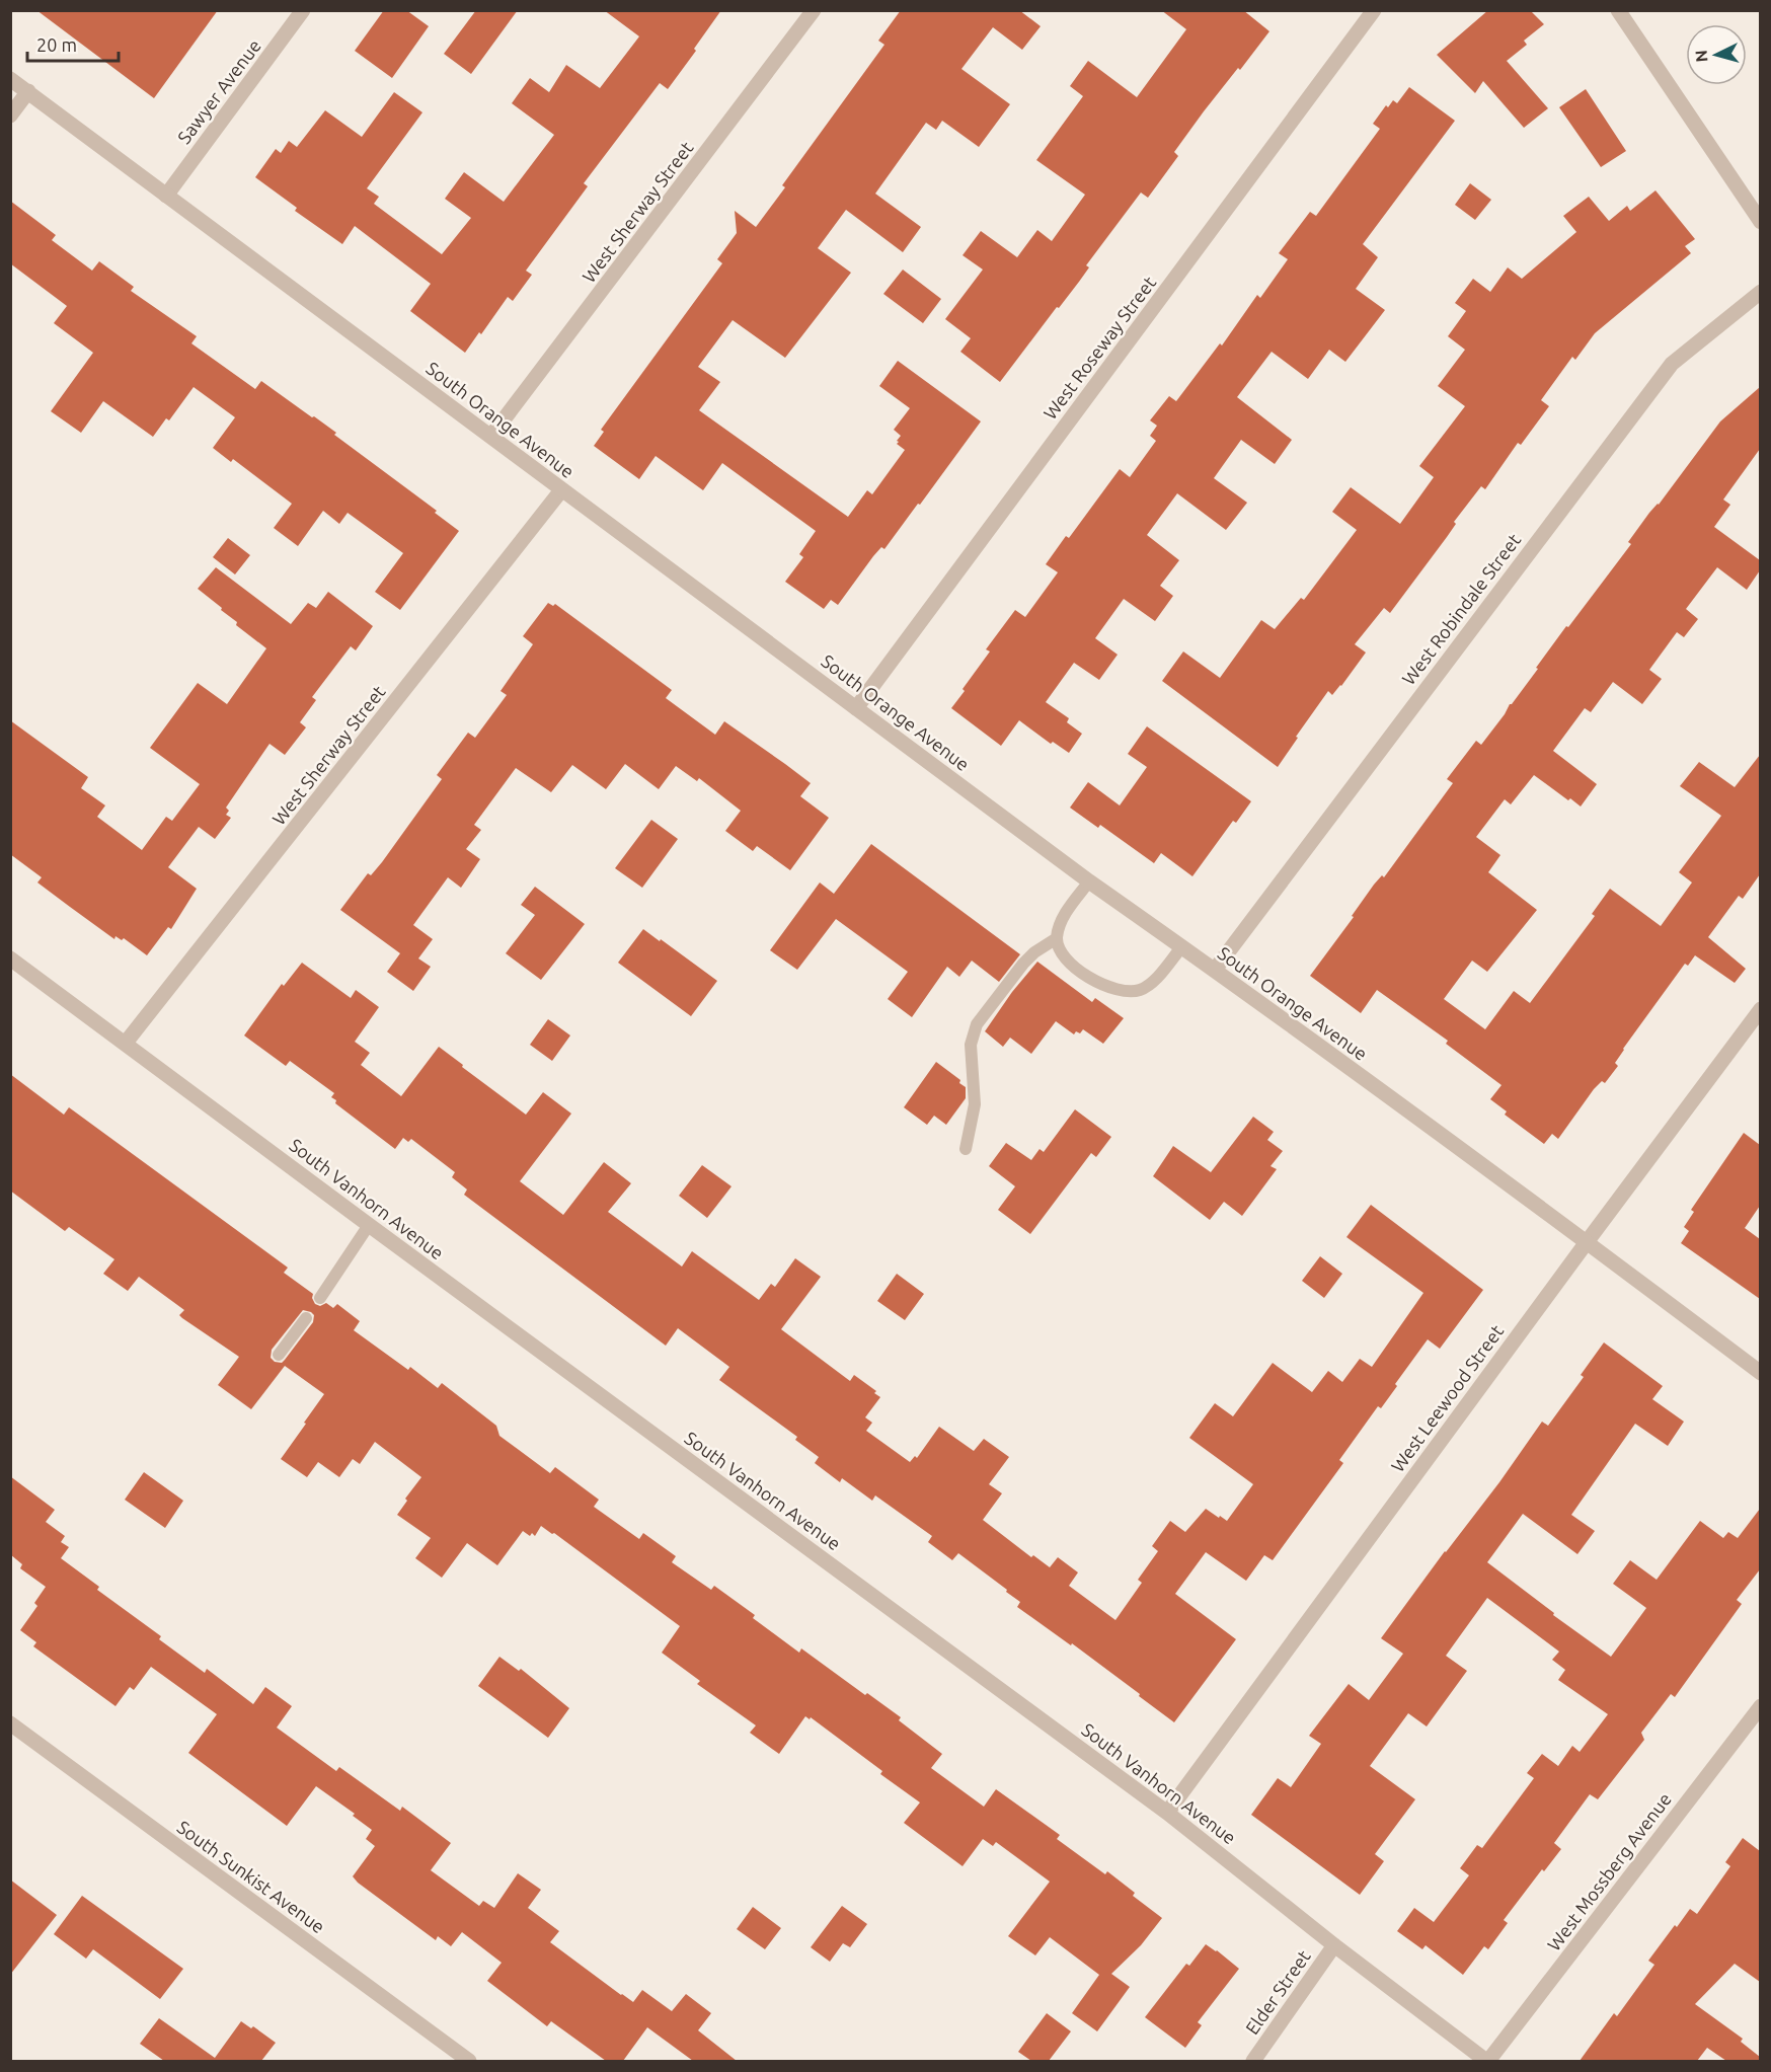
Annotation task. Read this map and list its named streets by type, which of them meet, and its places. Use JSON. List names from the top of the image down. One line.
{"streets":{"street":["Sawyer Avenue","West Sherway Street","West Roseway Street","South Orange Avenue","West Robindale Street","South Vanhorn Avenue","West Leewood Street","West Mossberg Avenue","South Sunkist Avenue","Elder Street"]},"crossings":[["Sawyer Avenue","South Orange Avenue"],["West Sherway Street","South Orange Avenue"],["West Sherway Street","South Vanhorn Avenue"],["West Roseway Street","South Orange Avenue"],["South Orange Avenue","West Robindale Street"],["South Orange Avenue","West Leewood Street"],["South Vanhorn Avenue","West Leewood Street"],["South Vanhorn Avenue","West Mossberg Avenue"],["South Vanhorn Avenue","Elder Street"]],"scale_bar":"20 m","north":"left"}
